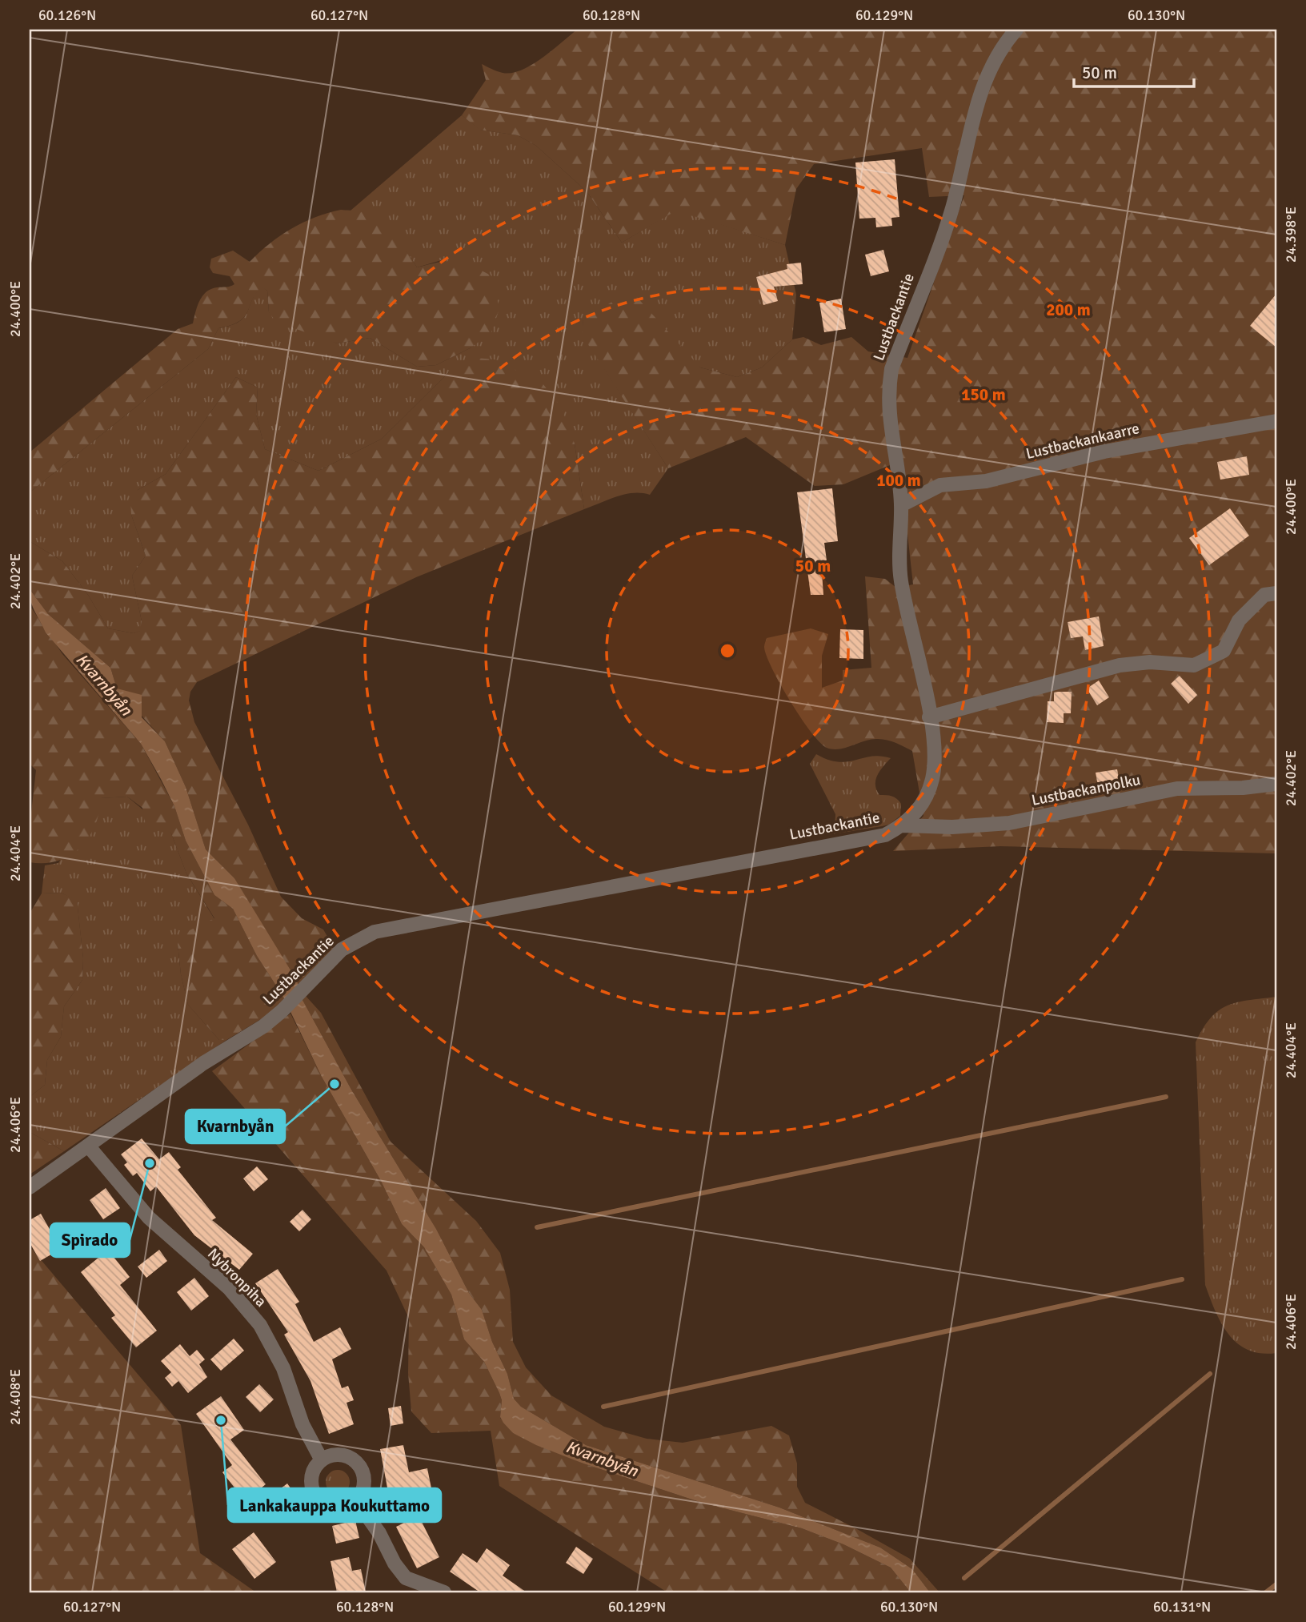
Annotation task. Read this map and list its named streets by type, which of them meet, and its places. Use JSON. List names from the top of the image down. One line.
{"streets":{"street":["Lustbackantie","Lustbackankaarre","Lustbackanpolku","Nybronpiha"]},"crossings":[["Lustbackantie","Lustbackankaarre"],["Lustbackantie","Lustbackanpolku"],["Lustbackantie","Nybronpiha"]],"water":["Kvarnbyån"],"places":["Kvarnbyån","Spirado","Lankakauppa Koukuttamo"],"scale_bar":"50 m","coordinates":["60.126°N","60.127°N","60.128°N","60.129°N","60.130°N","24.398°E","24.400°E","24.402°E","24.404°E","24.406°E","24.408°E","60.131°N"],"rings":["200 m","150 m","100 m","50 m"]}
